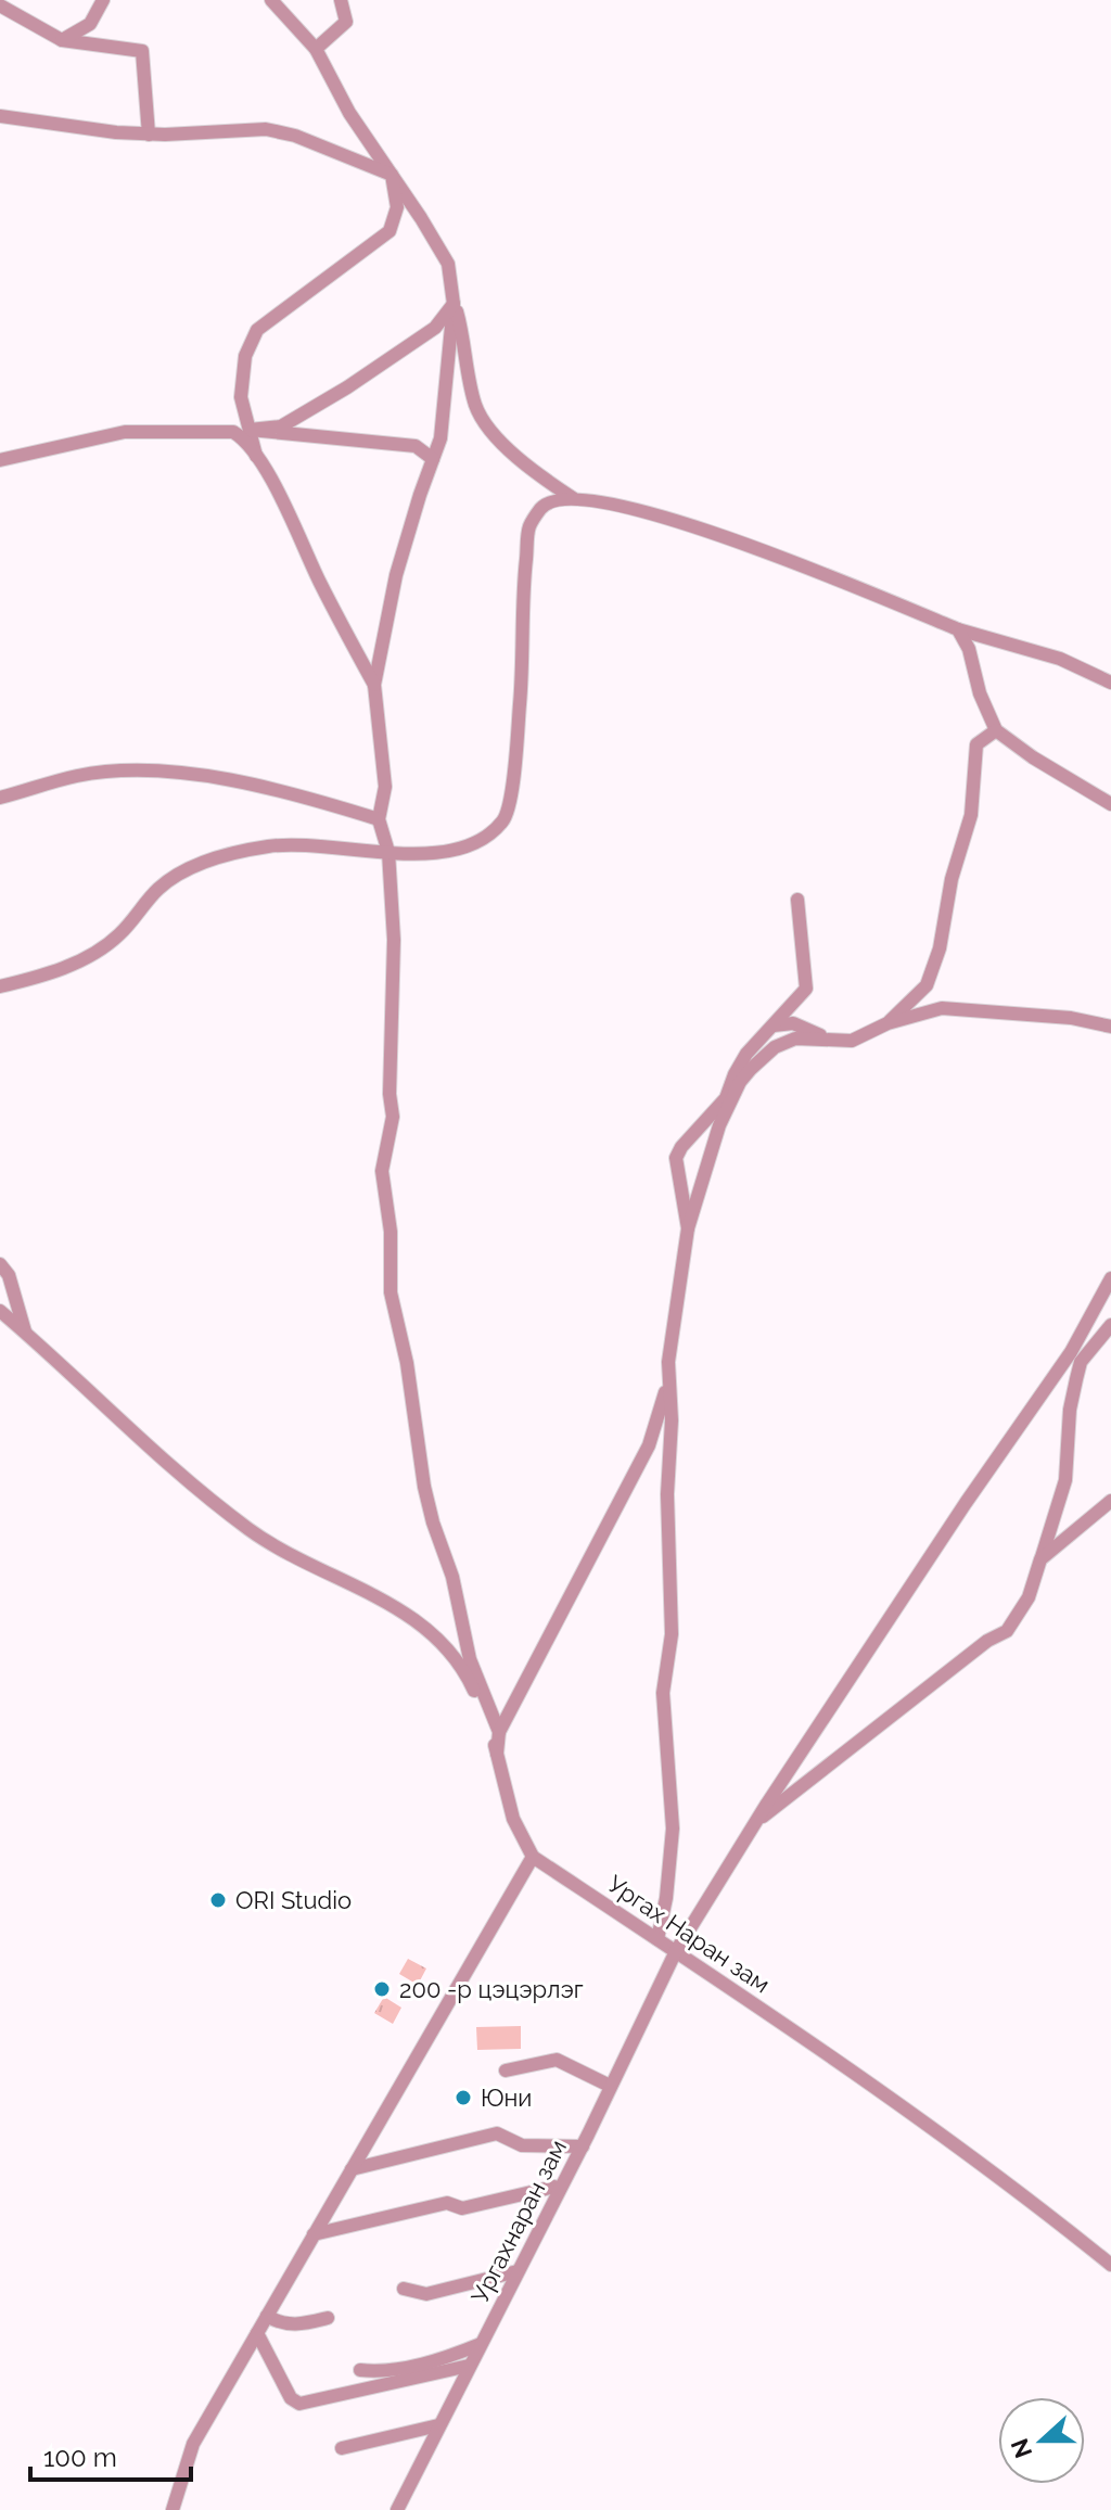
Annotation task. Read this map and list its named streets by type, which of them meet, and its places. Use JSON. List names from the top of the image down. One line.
{"streets":{"street":["Ургах Наран зам","Ургахнаран зам"]},"crossings":[["Ургах Наран зам","Ургахнаран зам"]],"places":["ORI Studio","200 -р цэцэрлэг","Юни"],"scale_bar":"100 m","north":"left"}
